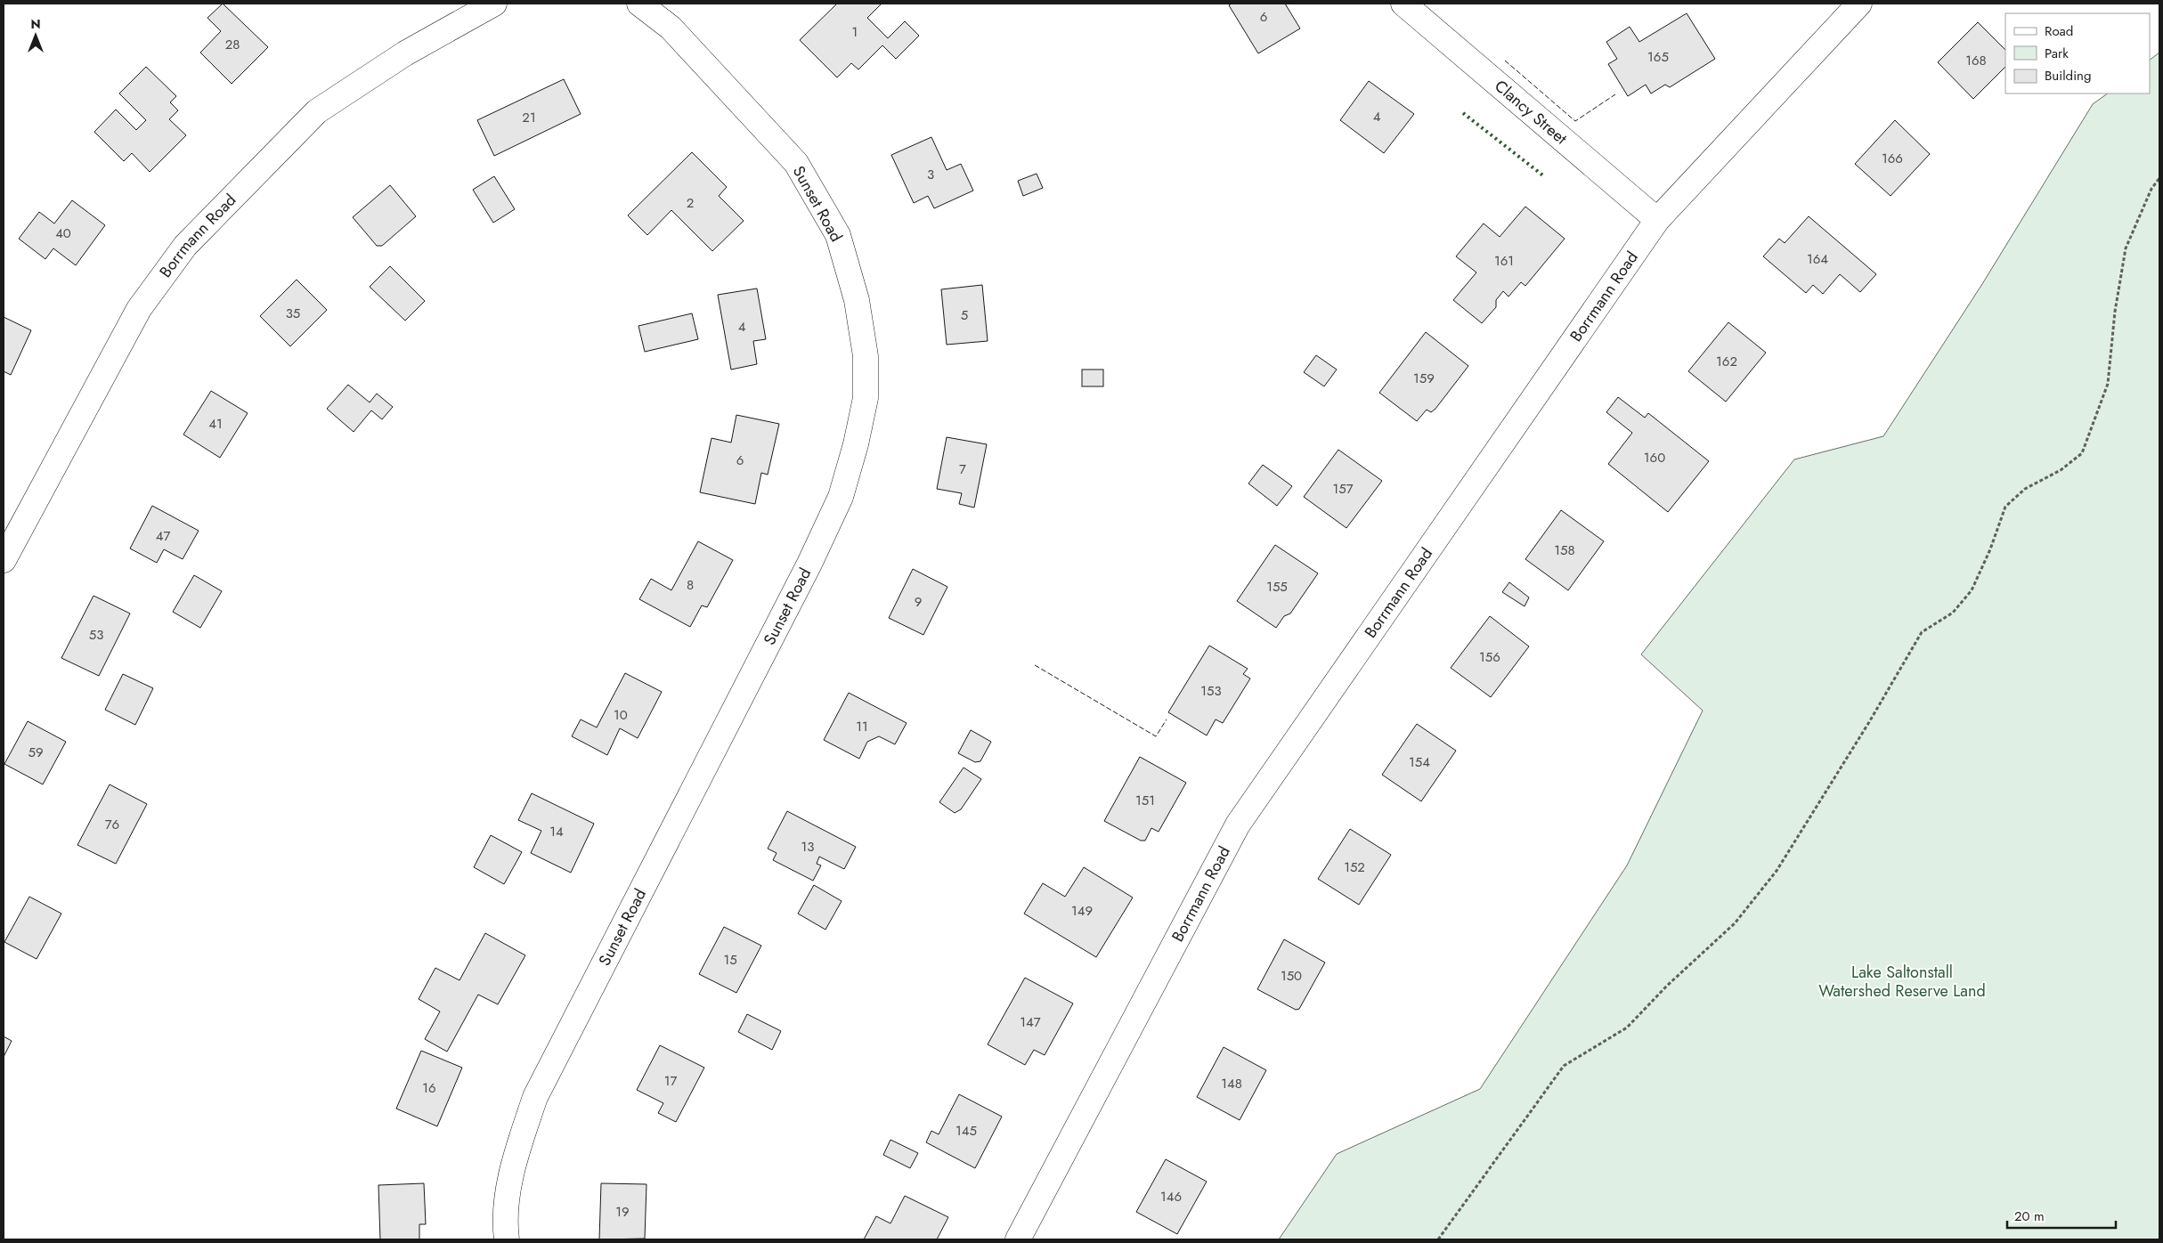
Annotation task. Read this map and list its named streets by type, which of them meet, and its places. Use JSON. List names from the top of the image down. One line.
{"streets":{"street":["Clancy Street","Sunset Road","Borrmann Road"]},"crossings":[["Clancy Street","Borrmann Road"]],"parks":["Lake Saltonstall Watershed Reserve Land"],"house_numbers":["6","1","28","165","168","4","21","166","3","2","40","164","161","35","5","4","162","159","41","160","6","7","157","47","158","8","155","9","53","156","153","10","11","59","154","151","76","14","13","152","149","15","150","147","17","148","16","145","146","19"],"legend":["Road","Park","Building"],"scale_bar":"20 m","north":"top"}
